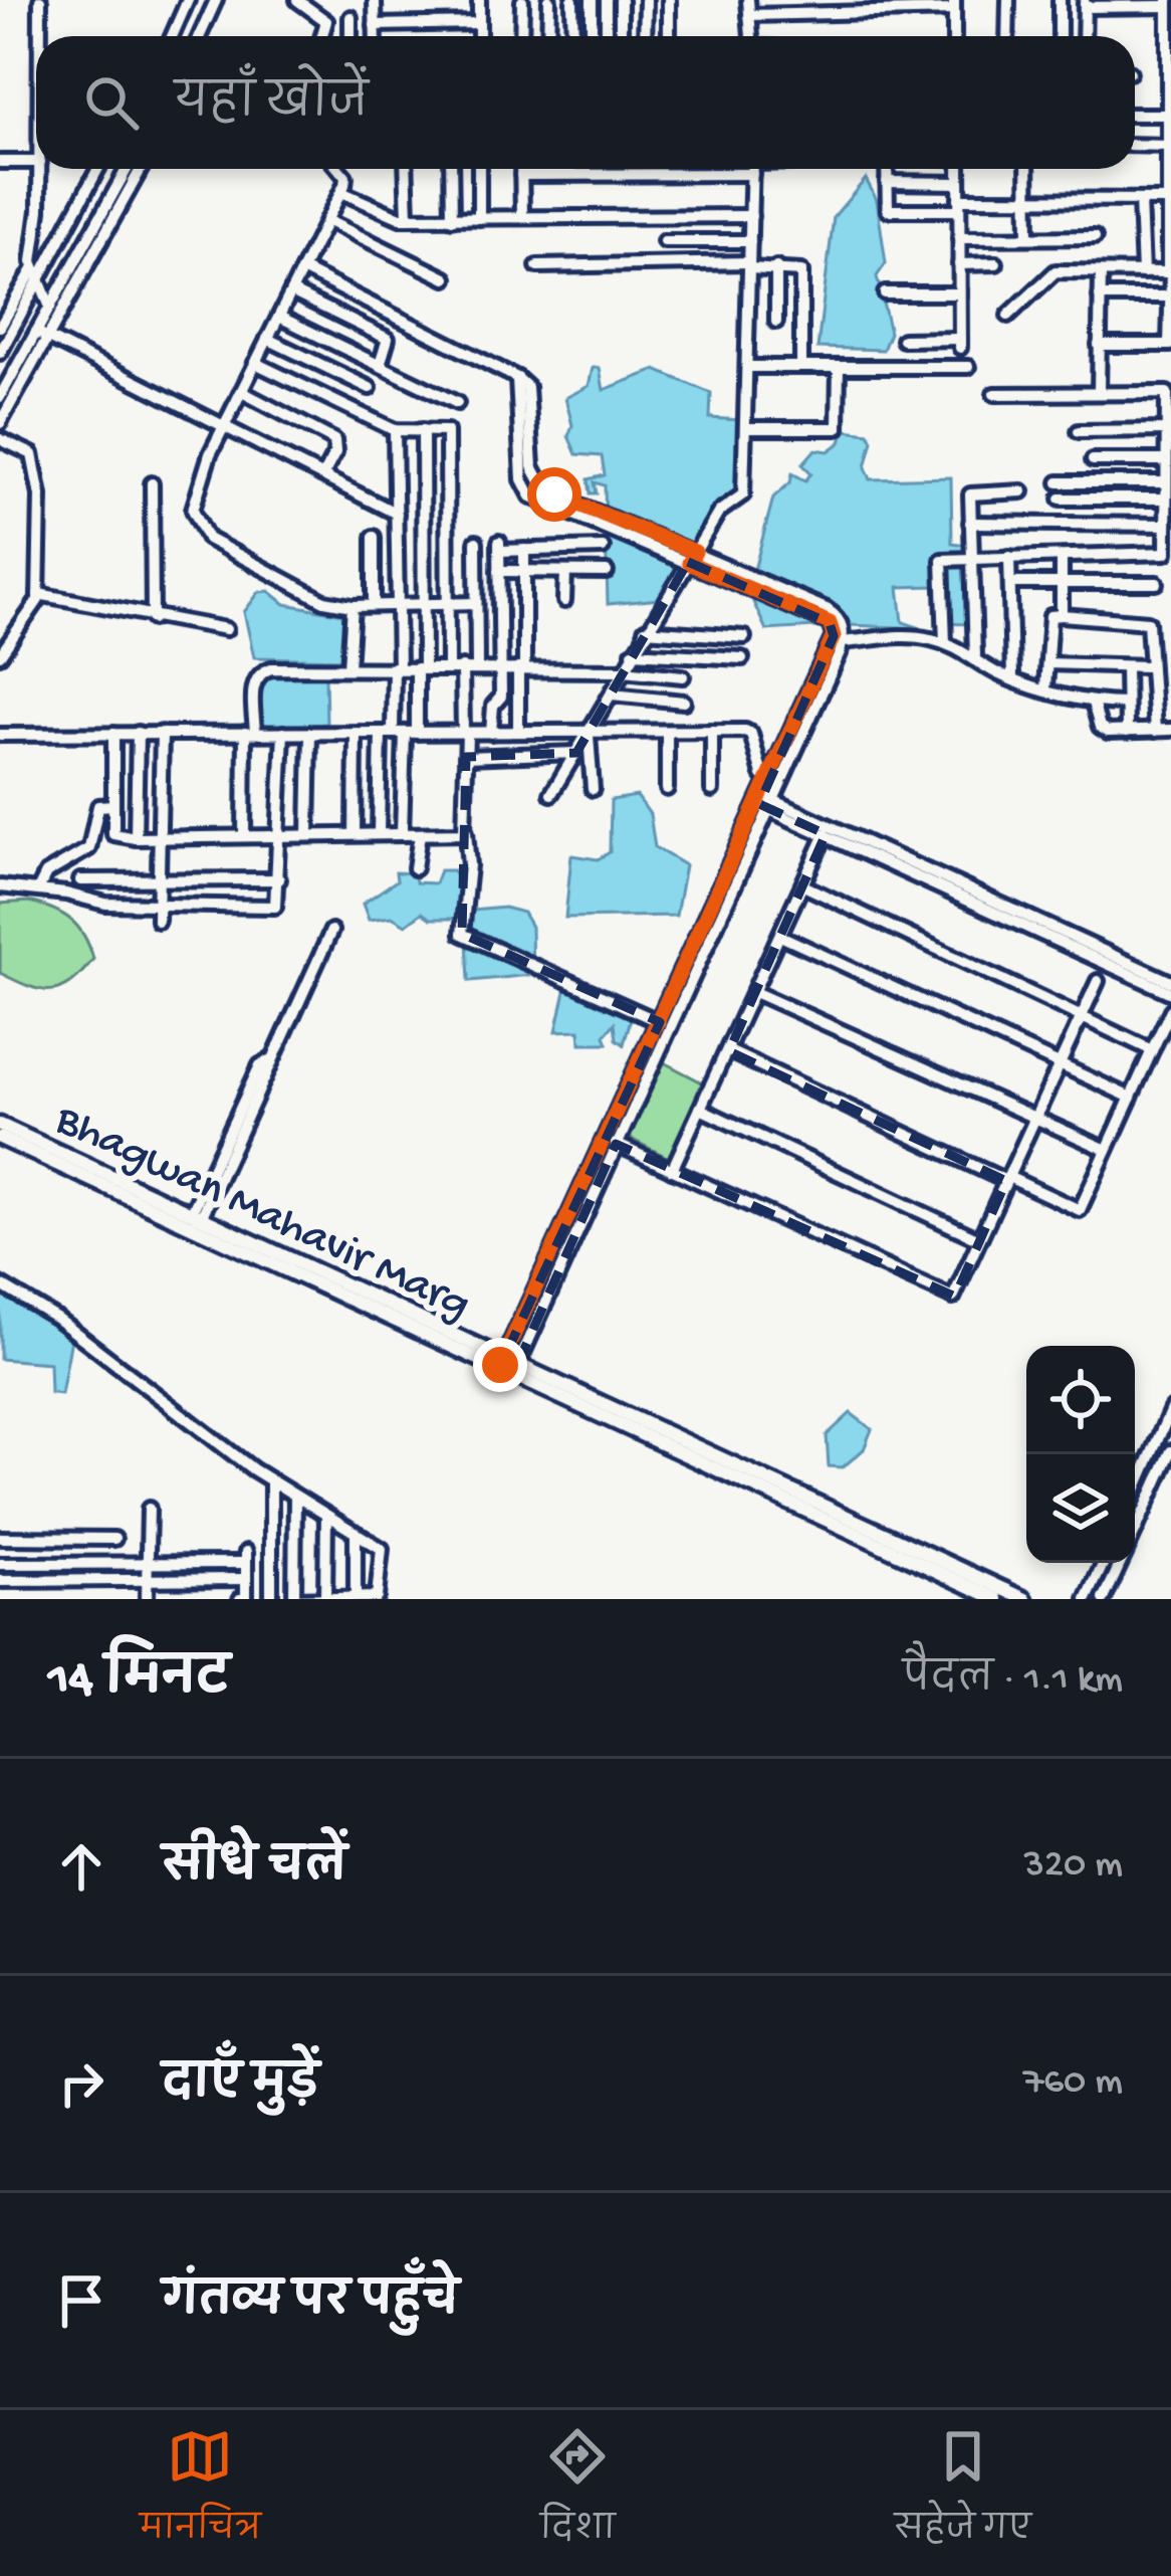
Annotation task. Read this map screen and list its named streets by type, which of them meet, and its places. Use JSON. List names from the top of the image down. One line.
{"streets":{"main road":["Bhagwan Mahavir Marg"]},"page":{"search":"यहाँ खोजें","heading":["14 मिनट","पैदल · 1.1 km"],"list":[["सीधे चलें","320 m"],["दाएँ मुड़ें","760 m"],"गंतव्य पर पहुँचे"],"nav":["मानचित्र","दिशा","सहेजे गए"]}}
